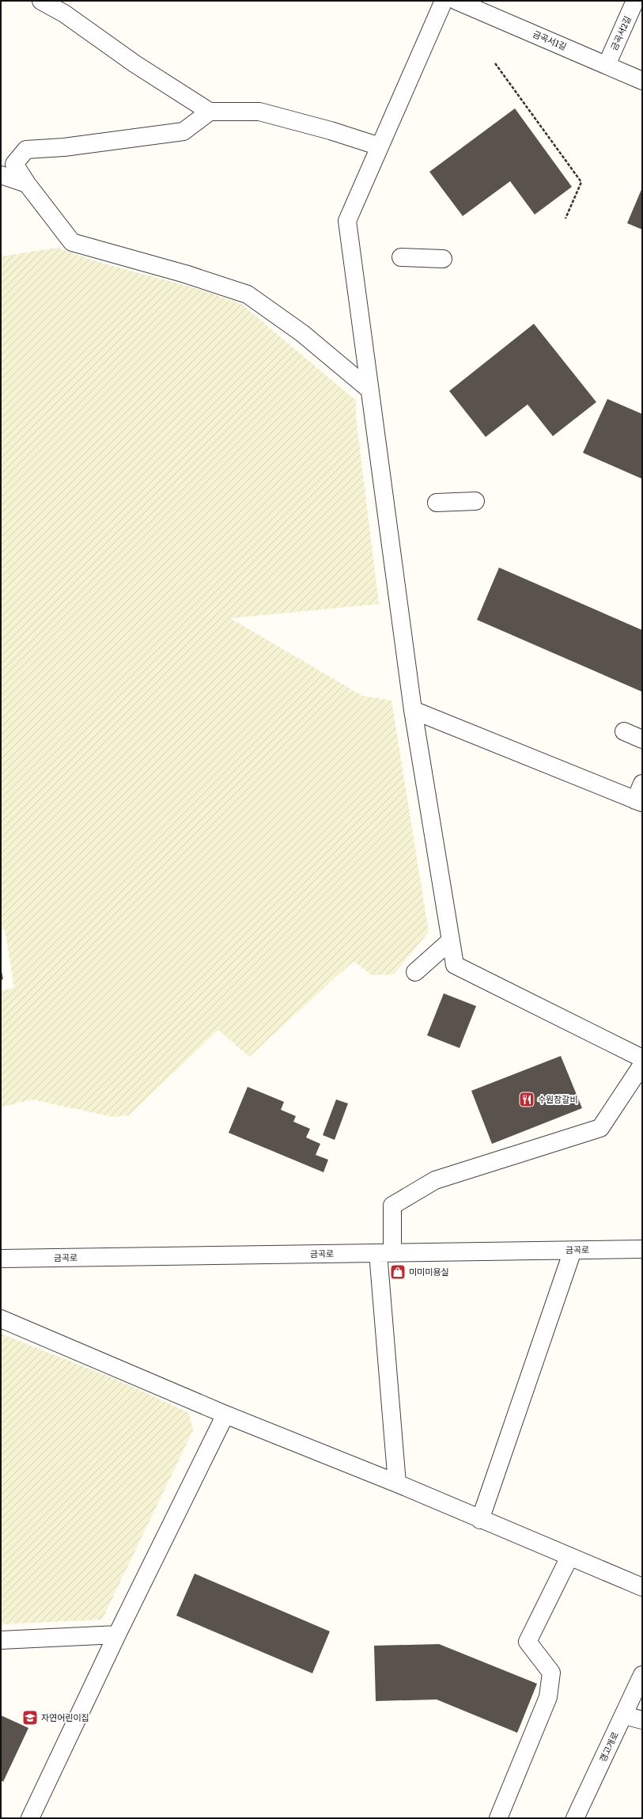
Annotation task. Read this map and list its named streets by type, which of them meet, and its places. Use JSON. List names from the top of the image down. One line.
{"streets":{"street":["금곡서2길","금곡서1길","금곡로","갱고개로"]},"crossings":[["금곡서2길","금곡서1길"]],"places":{"restaurant":["수원참갈비"],"shop":["미미미용실"],"school or university":["자연어린이집"]}}
